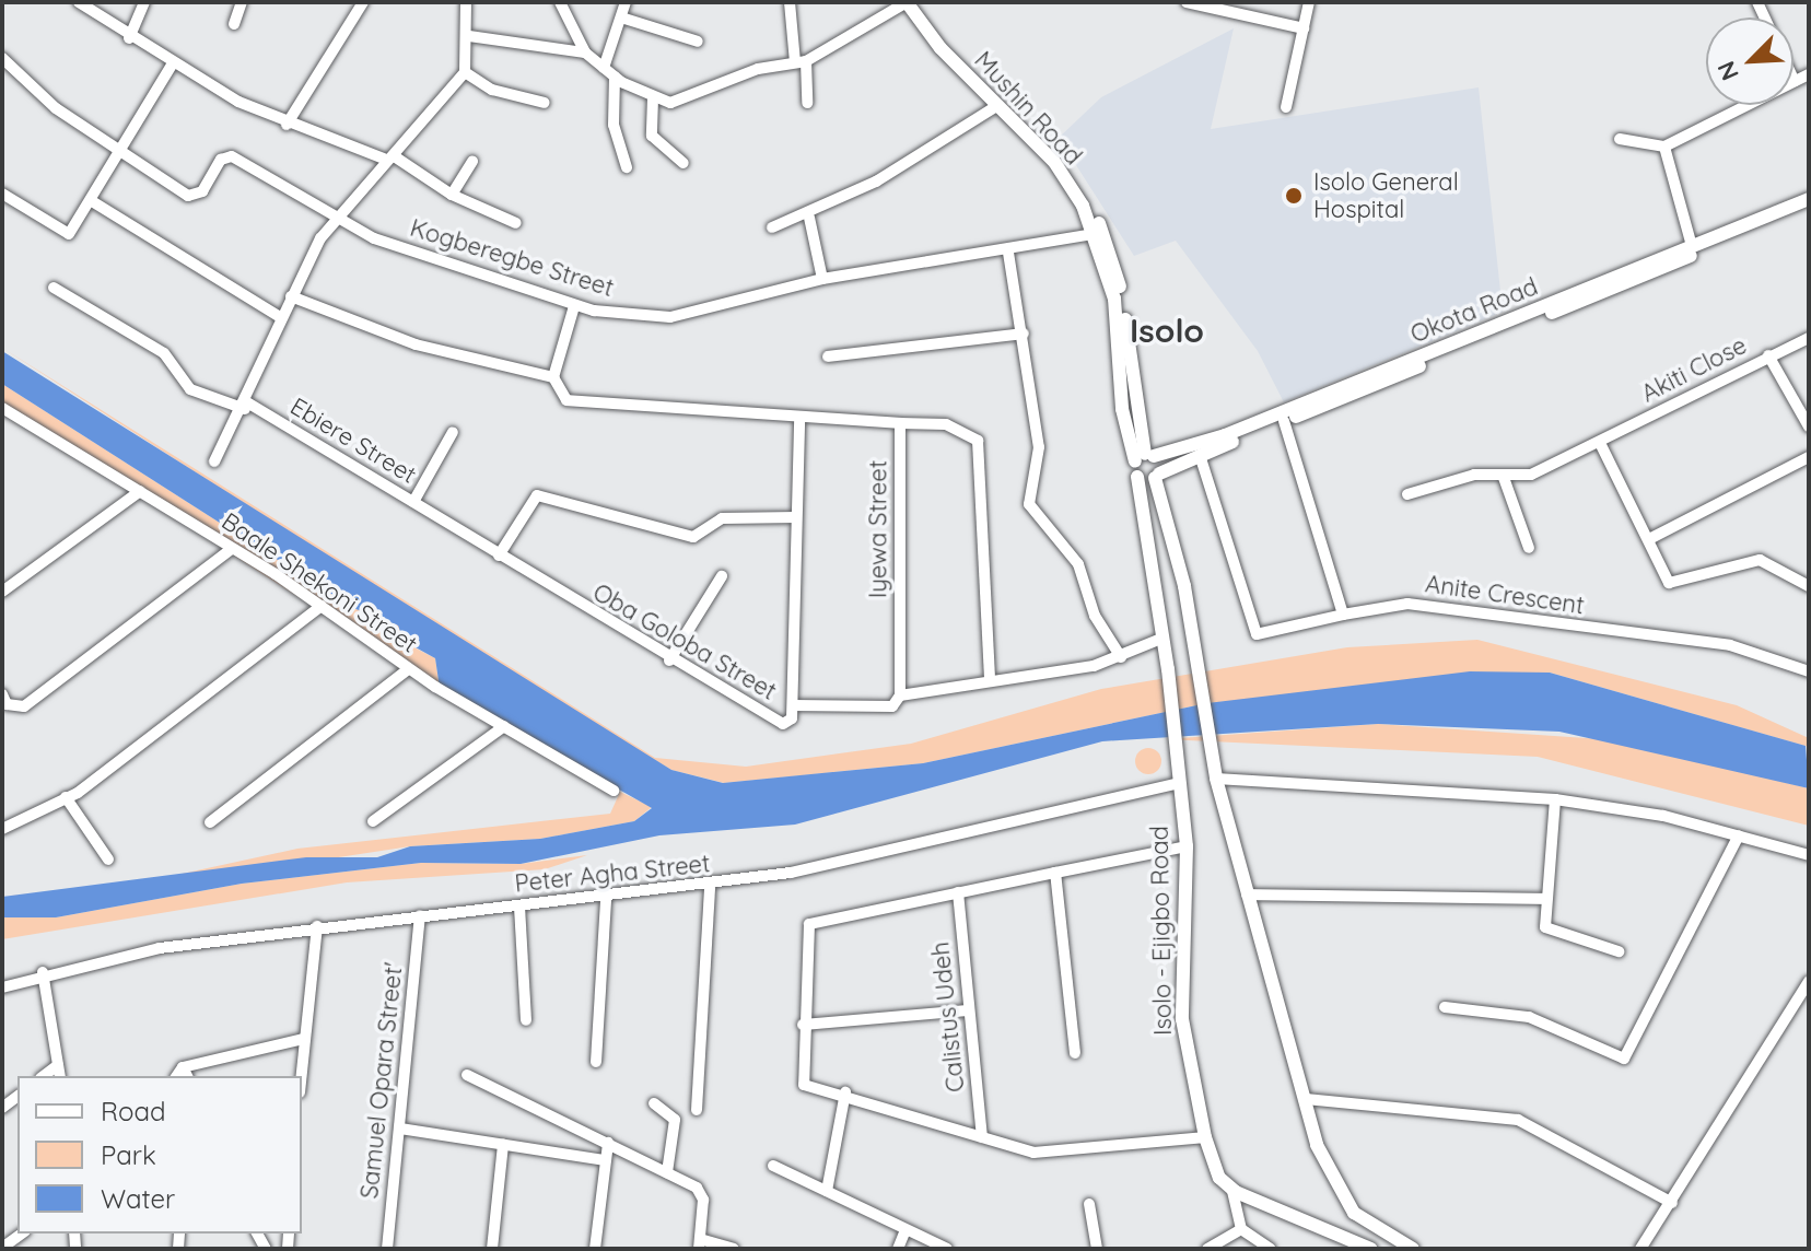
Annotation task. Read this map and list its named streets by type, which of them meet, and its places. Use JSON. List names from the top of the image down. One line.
{"streets":{"main road":["Mushin Road","Okota Road","Isolo - Ejigbo Road"],"street":["Kogberegbe Street","Akiti Close","Ebiere Street","Iyewa Street","Baale Shekoni Street","Anite Crescent","Oba Goloba Street","Peter Agha Street","Calistus Udeh","Samuel Opara Street'"]},"crossings":[["Mushin Road","Kogberegbe Street"],["Mushin Road","Okota Road"],["Ebiere Street","Oba Goloba Street"],["Peter Agha Street","Isolo - Ejigbo Road"],["Peter Agha Street","Samuel Opara Street'"]],"districts":["Isolo"],"places":["Isolo General Hospital"],"legend":["Road","Park","Water"],"north":"bottom left"}
